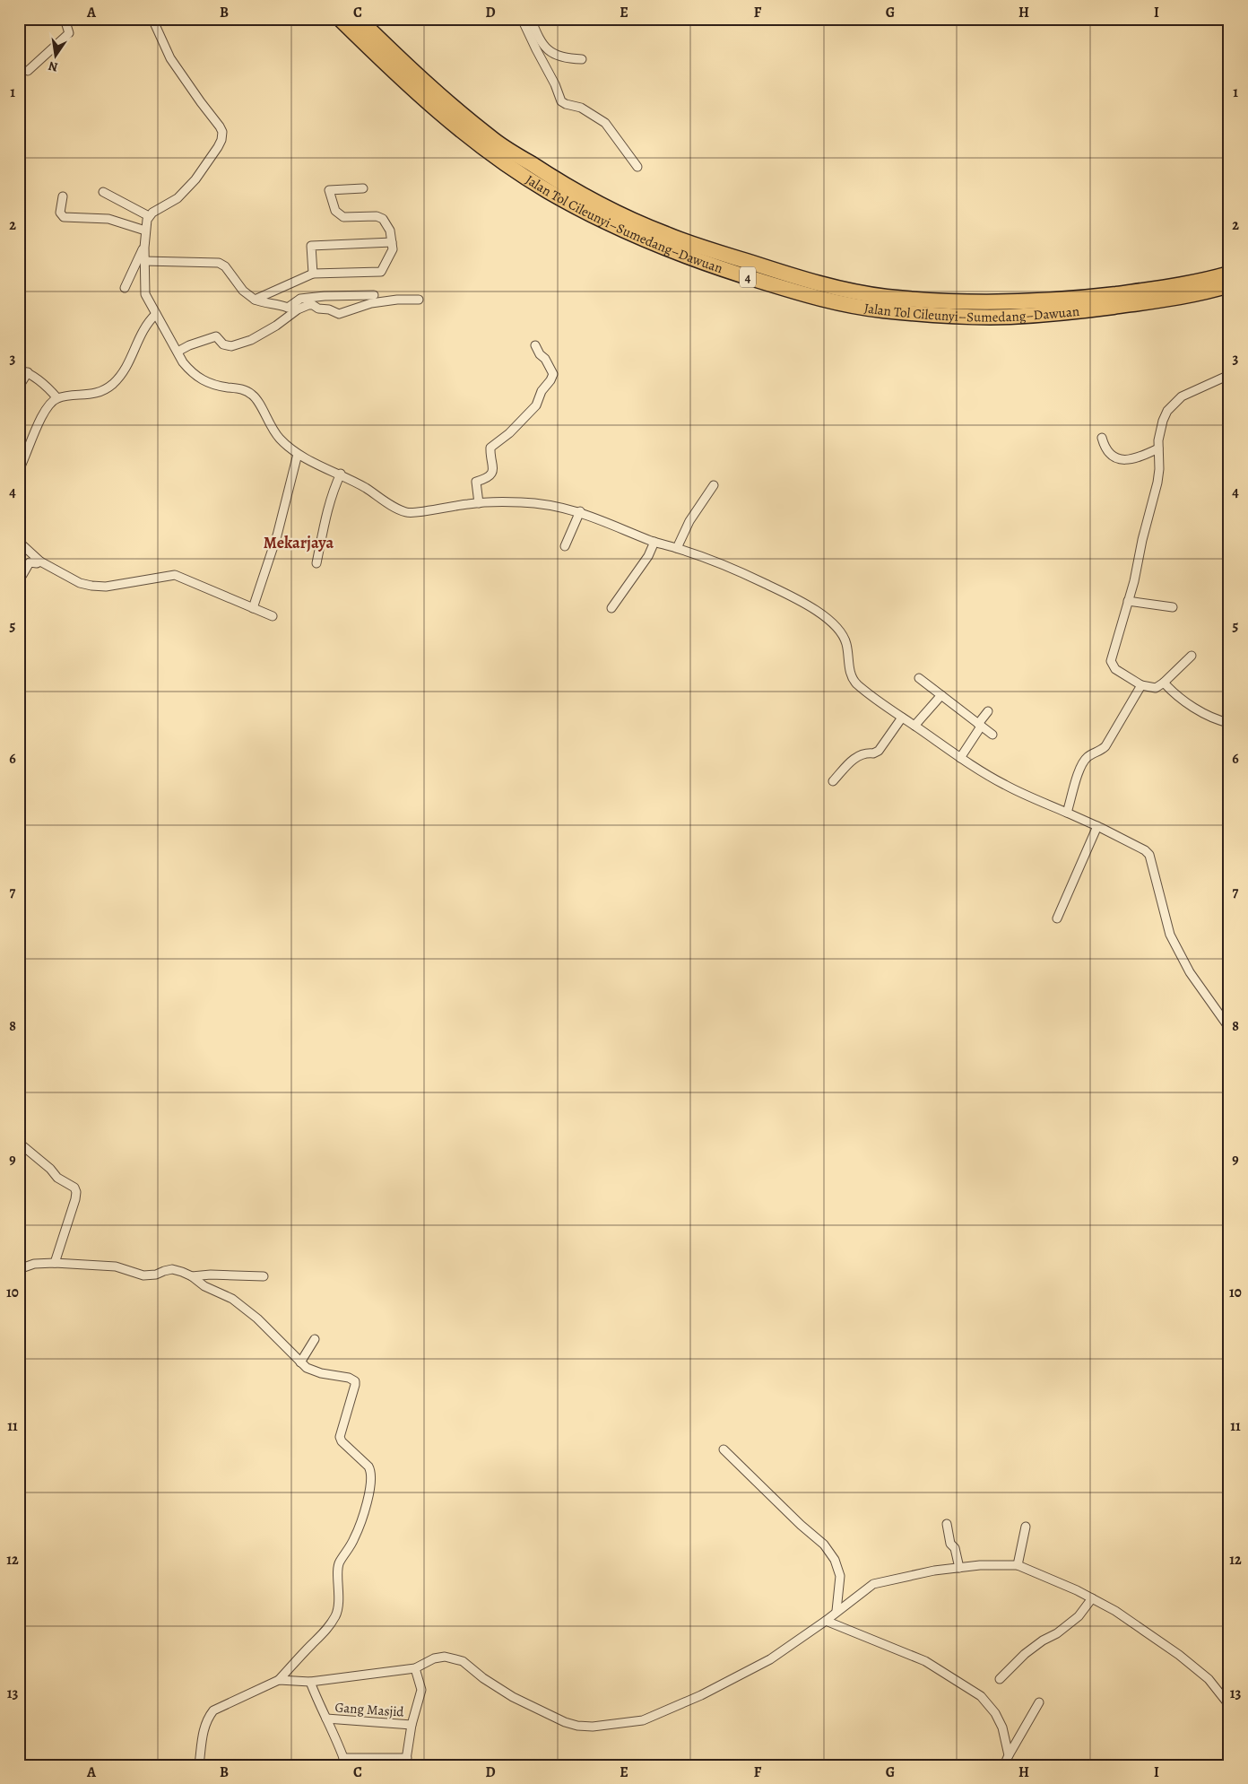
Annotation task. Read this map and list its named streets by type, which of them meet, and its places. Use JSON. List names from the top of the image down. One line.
{"streets":{"highway":["Jalan Tol Cileunyi–Sumedang–Dawuan","4"],"street":["Gang Masjid"]},"districts":["Mekarjaya"],"north":"bottom","grid":{"columns":["A","B","C","D","E","F","G","H","I"],"rows":["1","2","3","4","5","6","7","8","9","10","11","12","13"]}}
